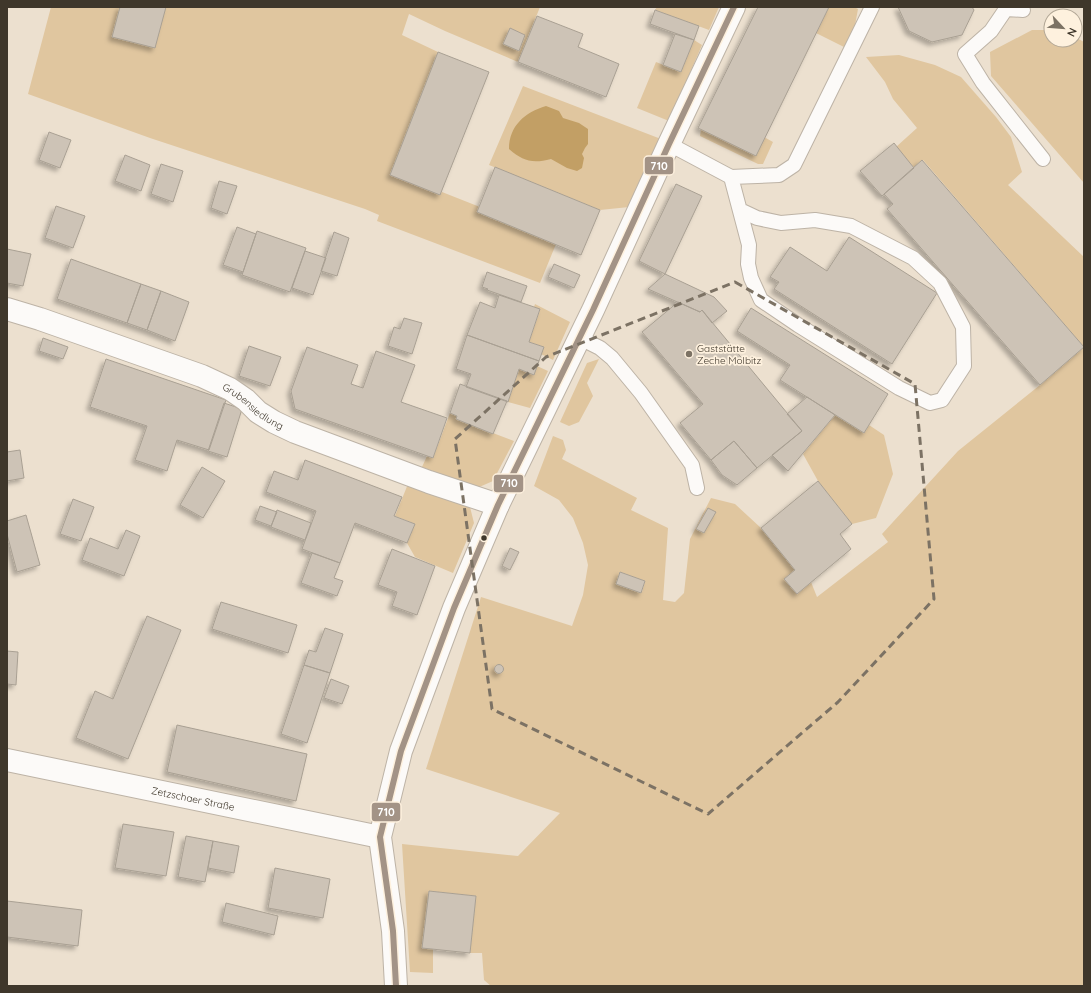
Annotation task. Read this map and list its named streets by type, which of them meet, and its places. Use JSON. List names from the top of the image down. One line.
{"streets":{"street":["Grubensiedlung","Zetzschaer Straße"]},"places":["Gaststätte Zeche Molbitz"],"lines":["transit line 710"],"north":"bottom right"}
